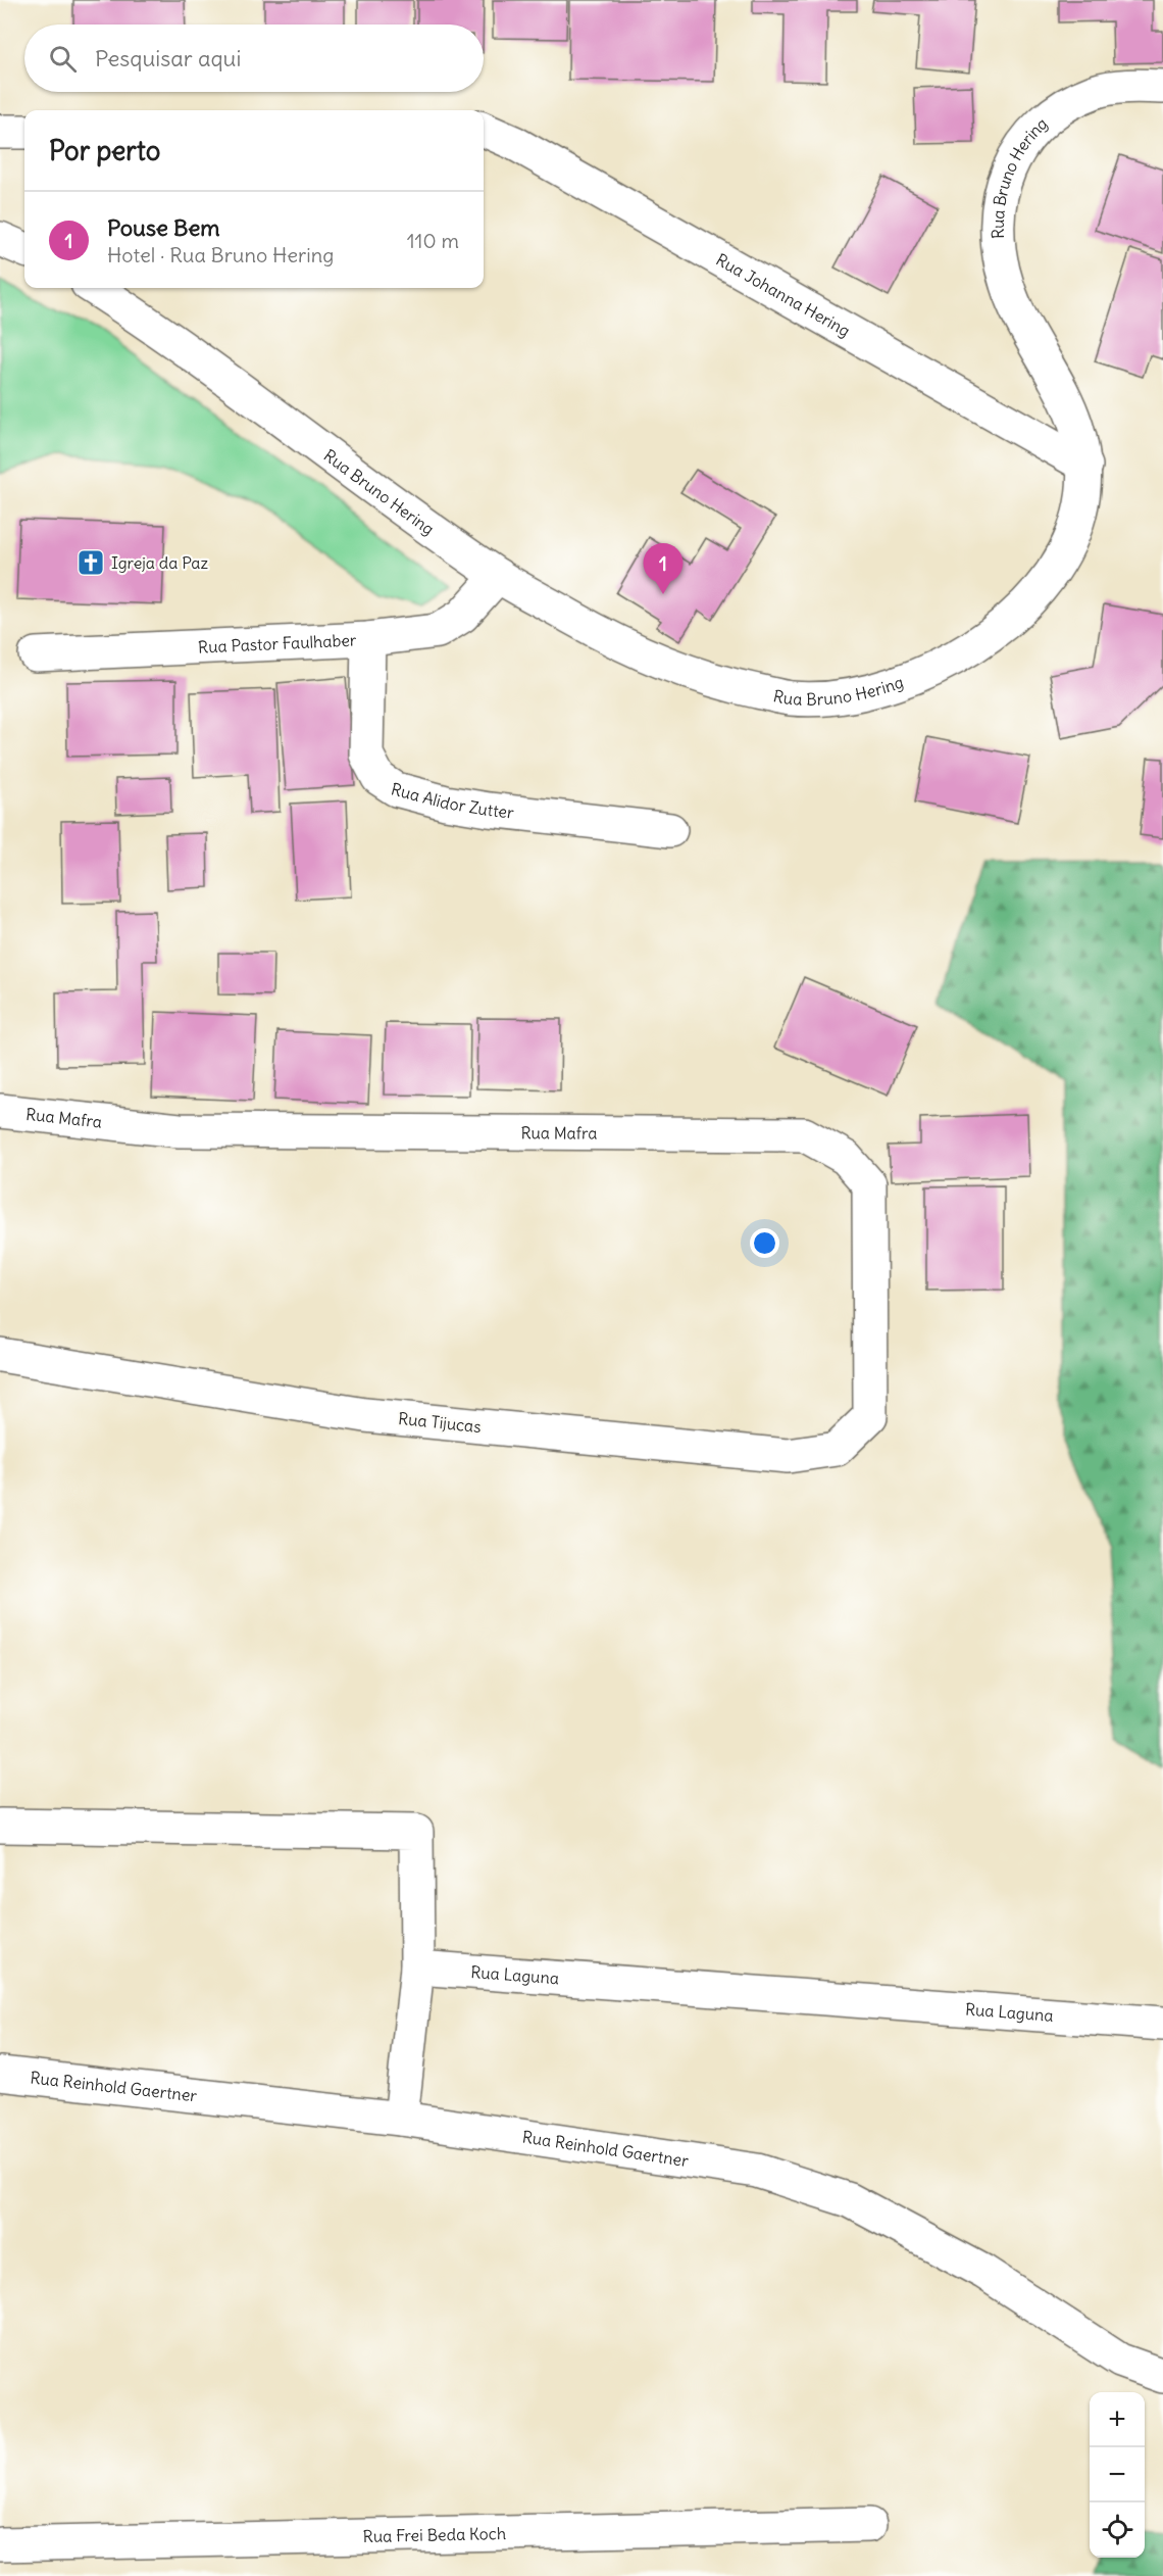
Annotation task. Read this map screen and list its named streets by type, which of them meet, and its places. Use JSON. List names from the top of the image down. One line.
{"streets":{"street":["Rua Bruno Hering","Rua Johanna Hering","Rua Pastor Faulhaber","Rua Alidor Zutter","Rua Mafra","Rua Tijucas","Rua Laguna","Rua Reinhold Gaertner","Rua Frei Beda Koch"]},"crossings":[["Rua Bruno Hering","Rua Johanna Hering"],["Rua Bruno Hering","Rua Pastor Faulhaber"],["Rua Pastor Faulhaber","Rua Alidor Zutter"],["Rua Mafra","Rua Tijucas"]],"places":{"church":["Igreja da Paz"]},"page":{"search":"Pesquisar aqui","heading":"Por perto","list":[{"mark":"1","name":"Pouse Bem","note":"Hotel · Rua Bruno Hering","value":"110 m"}],"pins":"1","map_buttons":["+","−"]}}
